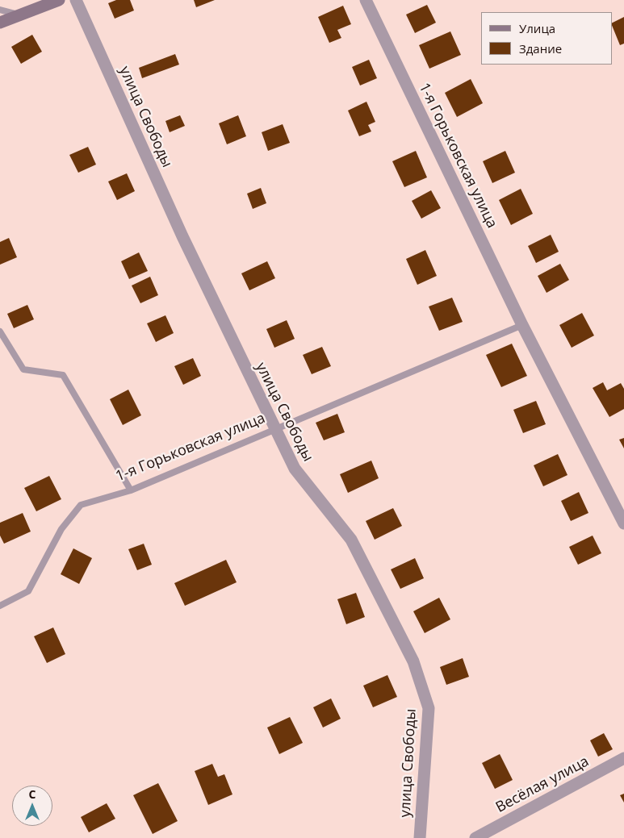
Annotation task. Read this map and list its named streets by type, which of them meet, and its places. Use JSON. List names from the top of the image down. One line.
{"streets":{"street":["улица Свободы","1-я Горьковская улица","Весёлая улица"]},"crossings":[["улица Свободы","1-я Горьковская улица"]],"legend":["Улица","Здание"],"north":"top"}
